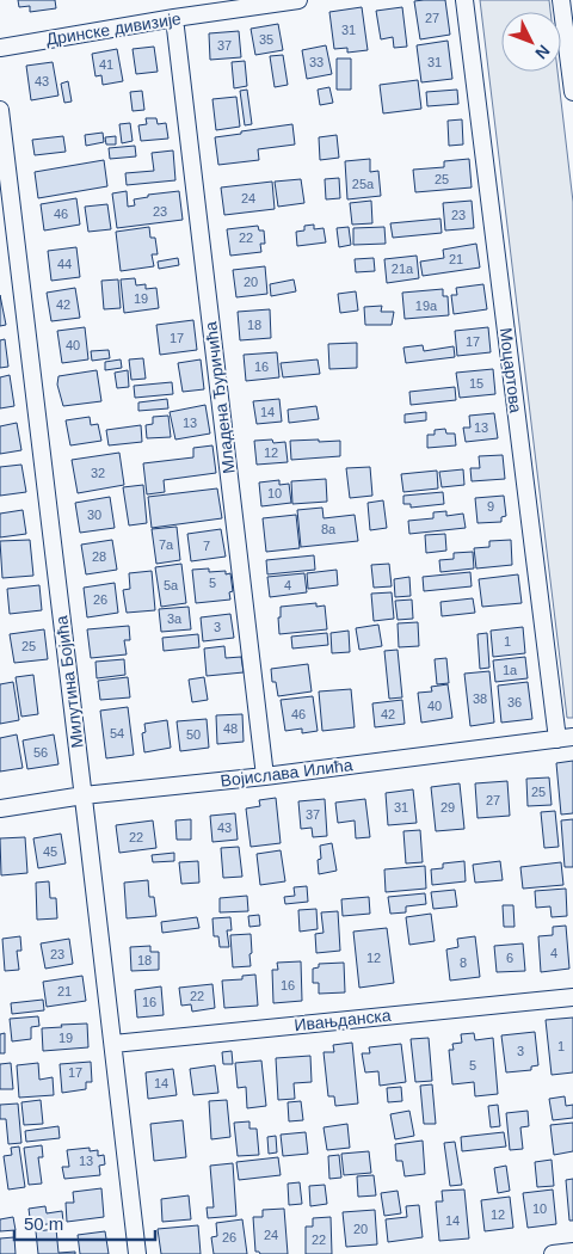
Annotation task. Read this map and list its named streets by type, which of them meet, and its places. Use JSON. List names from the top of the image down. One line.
{"streets":{"street":["Дринске дивизије","Моцартова","Младена Ђуричића","Милутина Бојића","Војислава Илића","Ивањданска"]},"crossings":[["Дринске дивизије","Младена Ђуричића"],["Моцартова","Војислава Илића"],["Младена Ђуричића","Војислава Илића"],["Милутина Бојића","Војислава Илића"],["Милутина Бојића","Ивањданска"]],"house_numbers":["27","31","35","37","33","31","41","43","25","25a","24","23","46","23","22","21","44","21a","20","19","42","19a","18","17","17","40","16","15","14","13","13","12","32","10","9","30","8a","7a","7","28","5","5a","4","26","3a","3","1","25","1a","38","36","40","46","42","48","54","50","56","25","27","31","29","37","43","22","45","4","23","12","6","18","8","16","21","22","16","19","1","3","5","17","14","13","10","12","14","20","24","26","22"],"scale_bar":"50 m","north":"bottom right"}
